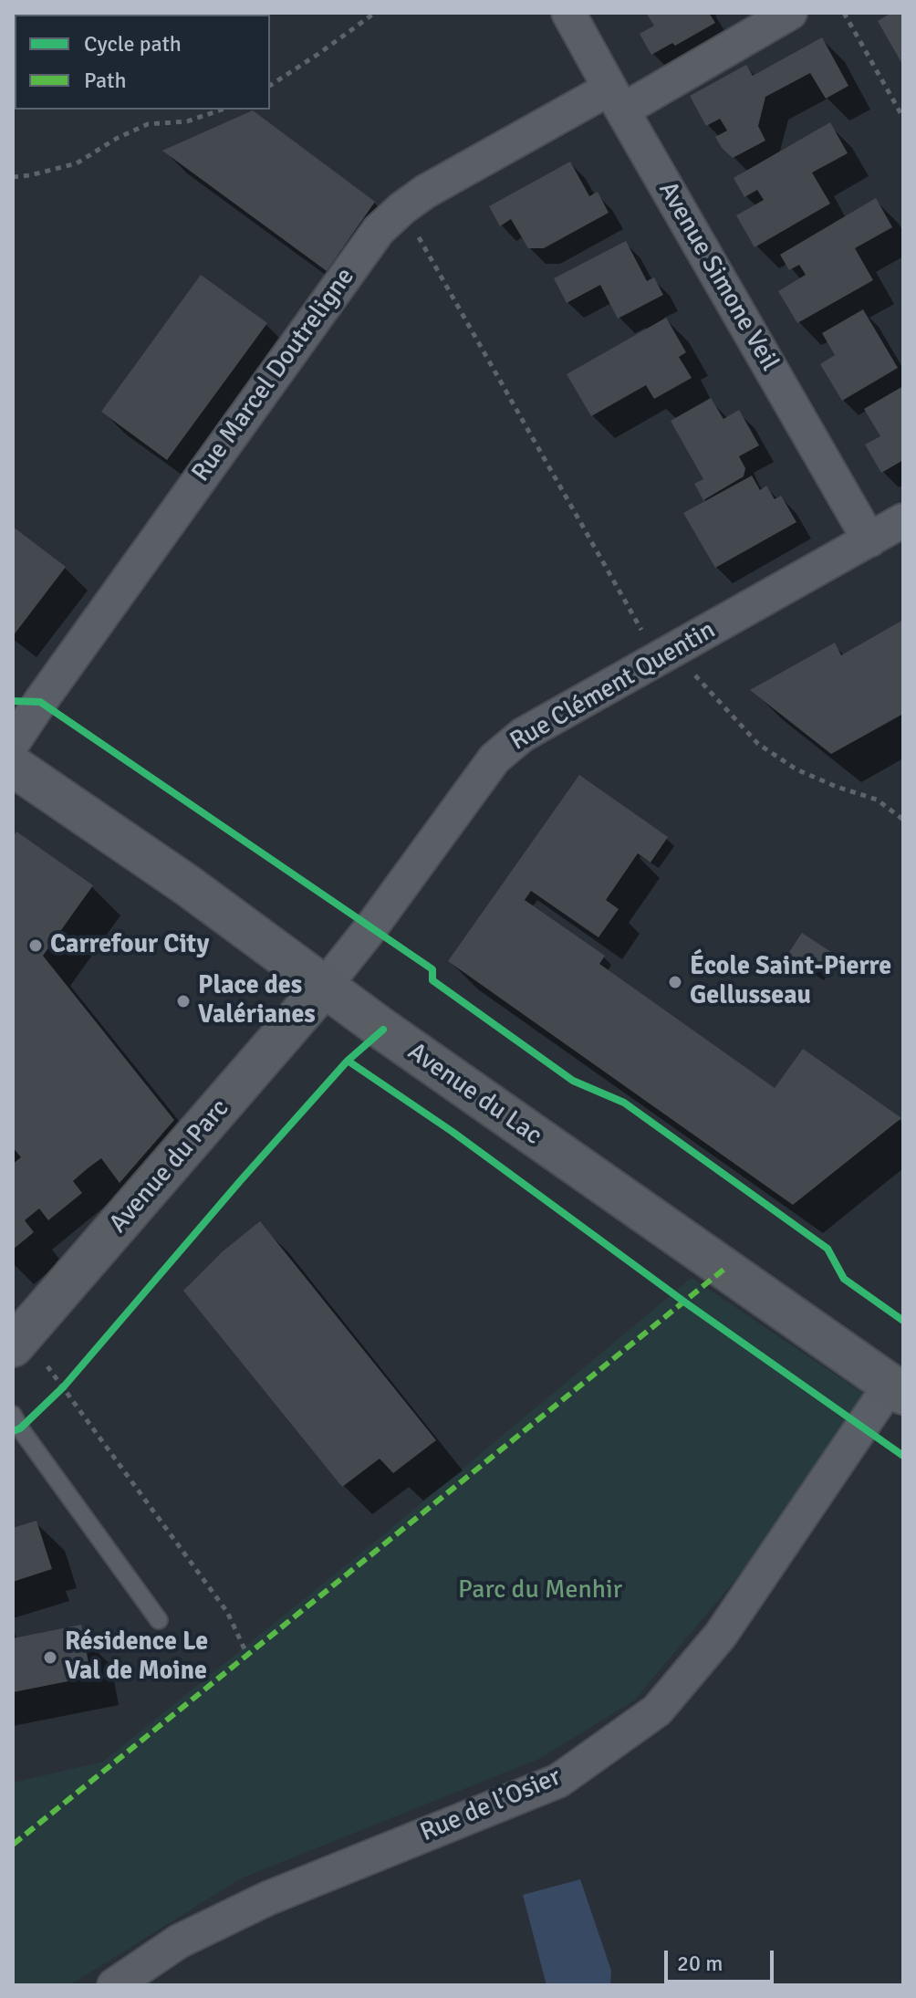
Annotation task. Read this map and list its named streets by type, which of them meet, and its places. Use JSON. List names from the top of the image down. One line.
{"streets":{"street":["Avenue Simone Veil","Rue Marcel Doutreligne","Rue Clément Quentin","Avenue du Lac","Avenue du Parc","Rue de l’Osier"]},"crossings":[["Avenue Simone Veil","Rue Marcel Doutreligne"],["Avenue Simone Veil","Rue Clément Quentin"],["Rue Clément Quentin","Avenue du Lac"],["Rue Clément Quentin","Avenue du Parc"],["Avenue du Lac","Avenue du Parc"],["Avenue du Lac","Rue de l’Osier"]],"parks":["Parc du Menhir"],"places":["Carrefour City","École Saint-Pierre Gellusseau","Place des Valérianes","Résidence Le Val de Moine"],"legend":["Cycle path","Path"],"scale_bar":"20 m"}
